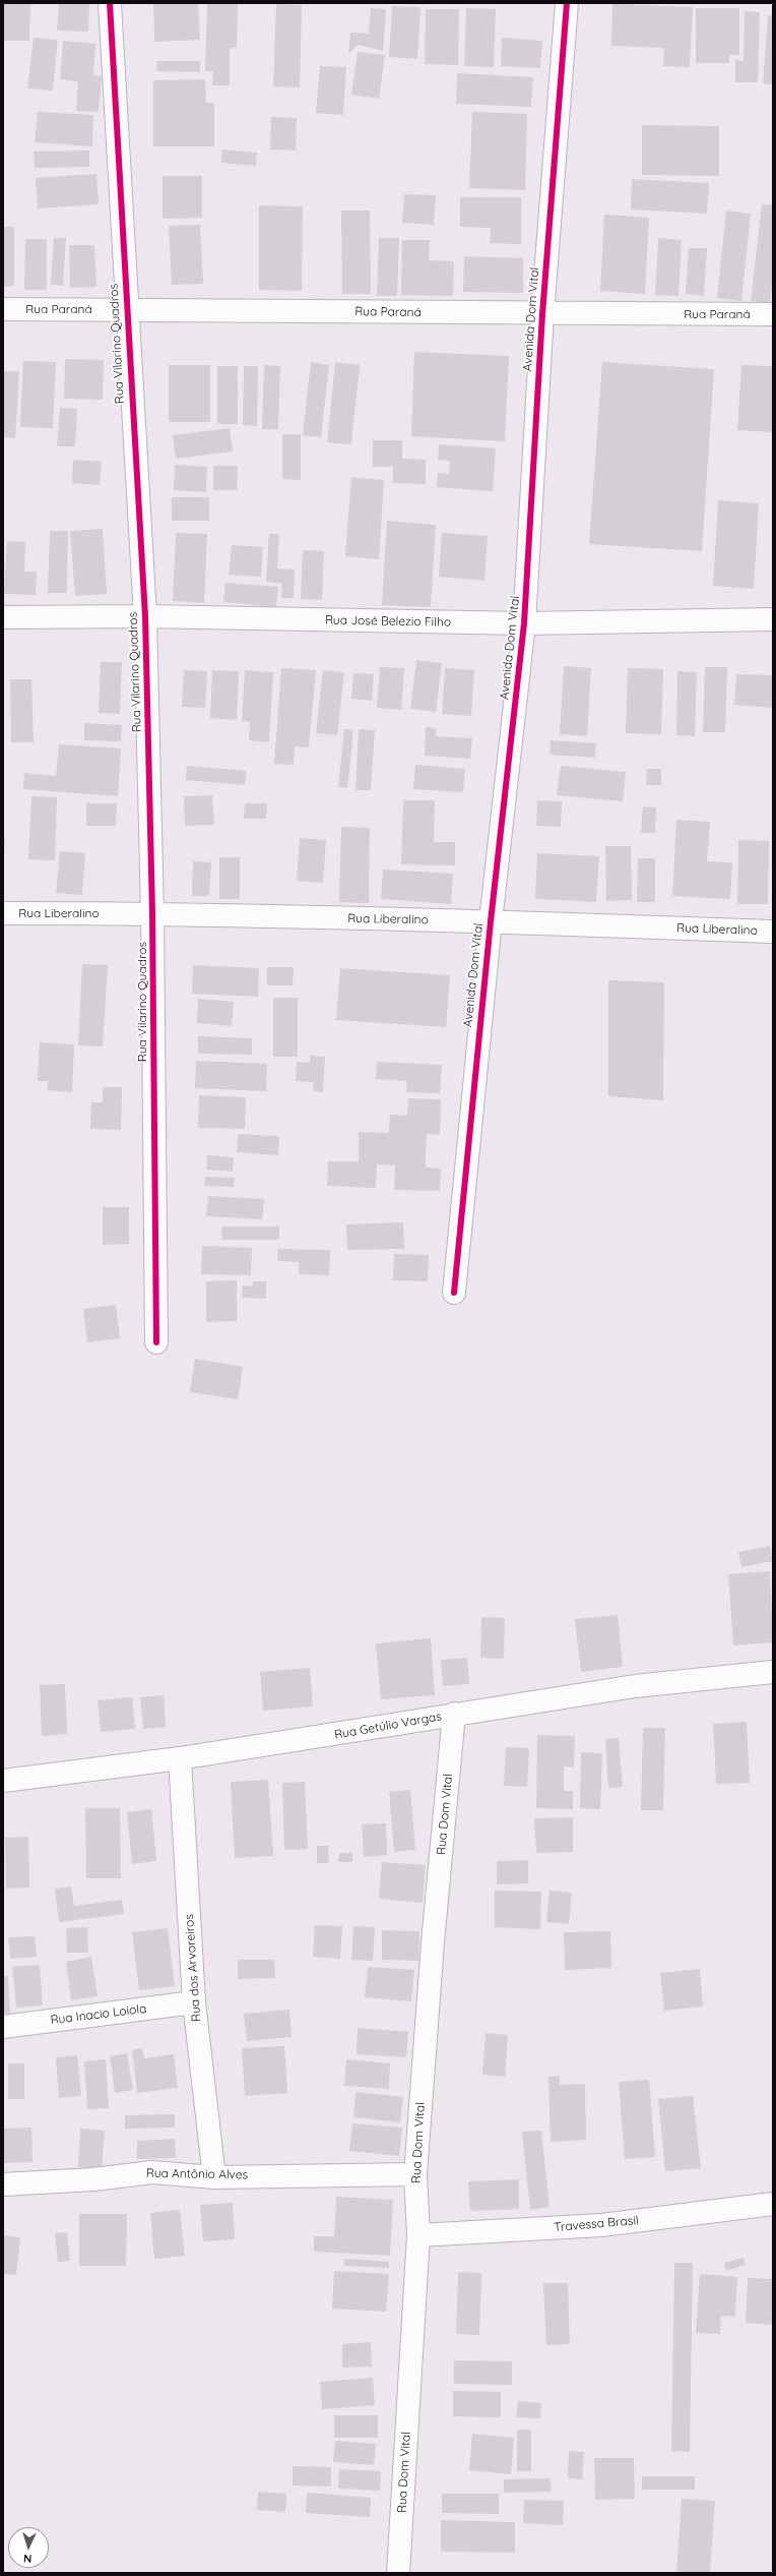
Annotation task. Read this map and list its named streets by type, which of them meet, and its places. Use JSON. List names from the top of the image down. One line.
{"streets":{"street":["Rua Paraná","Avenida Dom Vital","Rua Vilarino Quadros","Rua José Belezio Filho","Rua Liberalino","Rua Getúlio Vargas","Rua Dom Vital","Rua dos Arvoreiros","Rua Inacio Loiola","Rua Antônio Alves","Travessa Brasil"]},"crossings":[["Rua Paraná","Avenida Dom Vital"],["Rua Paraná","Rua Vilarino Quadros"],["Avenida Dom Vital","Rua José Belezio Filho"],["Avenida Dom Vital","Rua Liberalino"],["Rua Vilarino Quadros","Rua José Belezio Filho"],["Rua Vilarino Quadros","Rua Liberalino"],["Rua Getúlio Vargas","Rua Dom Vital"],["Rua Getúlio Vargas","Rua dos Arvoreiros"],["Rua Dom Vital","Rua Antônio Alves"],["Rua Dom Vital","Travessa Brasil"],["Rua dos Arvoreiros","Rua Inacio Loiola"],["Rua dos Arvoreiros","Rua Antônio Alves"]],"north":"bottom"}
